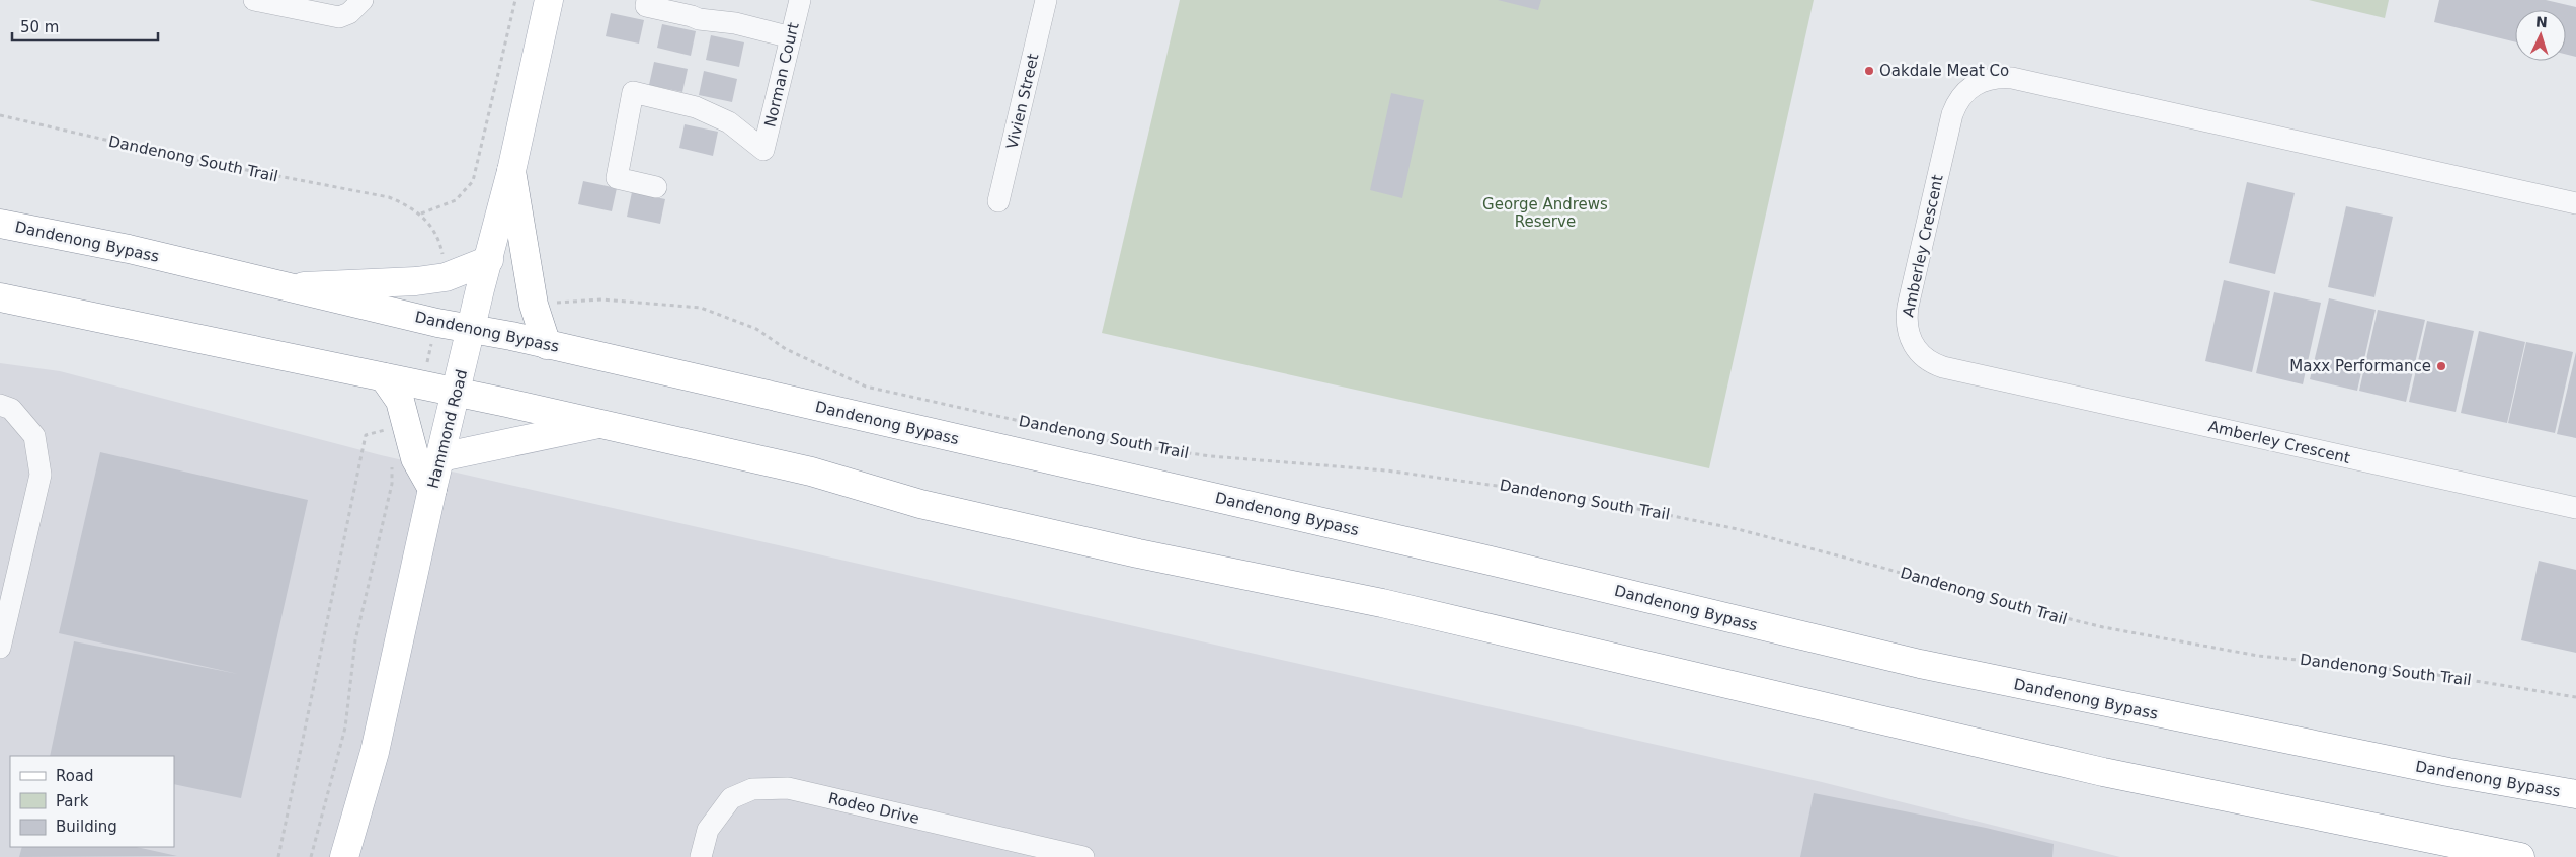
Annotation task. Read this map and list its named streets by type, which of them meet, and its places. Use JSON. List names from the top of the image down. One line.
{"streets":{"main road":["Dandenong Bypass","Hammond Road"],"street":["Norman Court","Vivien Street","Amberley Crescent","Rodeo Drive"],"path":["Dandenong South Trail"]},"crossings":[["Dandenong Bypass","Hammond Road"]],"parks":["George Andrews Reserve"],"places":["Oakdale Meat Co","Maxx Performance"],"legend":["Road","Park","Building"],"scale_bar":"50 m","north":"top"}
